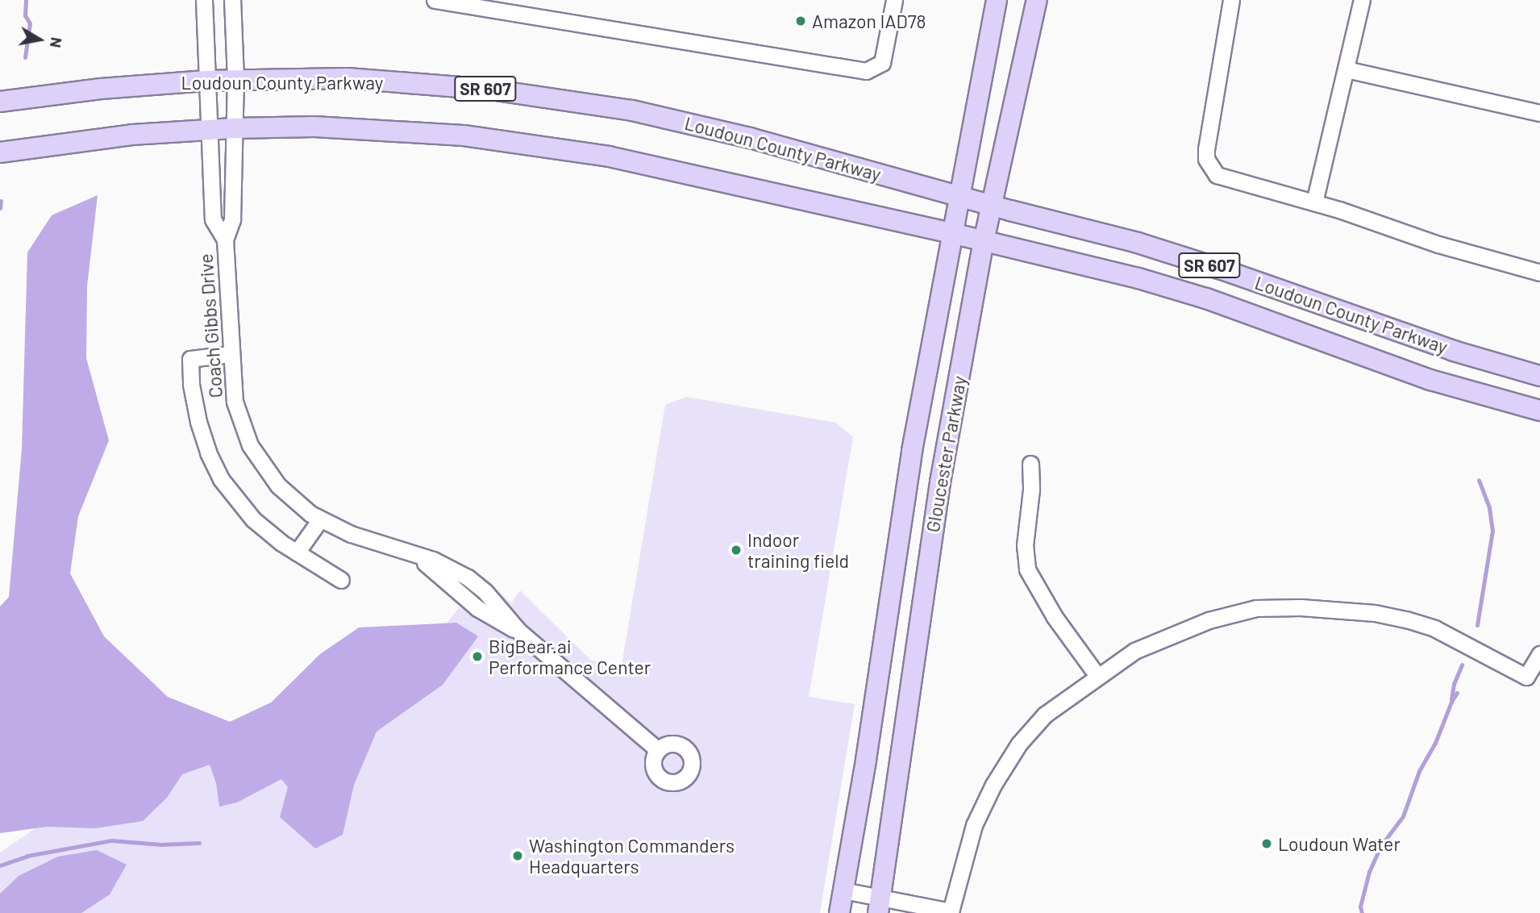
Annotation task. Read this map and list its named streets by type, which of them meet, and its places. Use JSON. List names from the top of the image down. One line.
{"streets":{"main road":["Loudoun County Parkway","SR 607","Gloucester Parkway"],"street":["Coach Gibbs Drive"]},"crossings":[["Loudoun County Parkway","Coach Gibbs Drive"],["Loudoun County Parkway","Gloucester Parkway"]],"places":["Amazon IAD78","Indoor training field","BigBear.ai Performance Center","Loudoun Water","Washington Commanders Headquarters"],"north":"right"}
